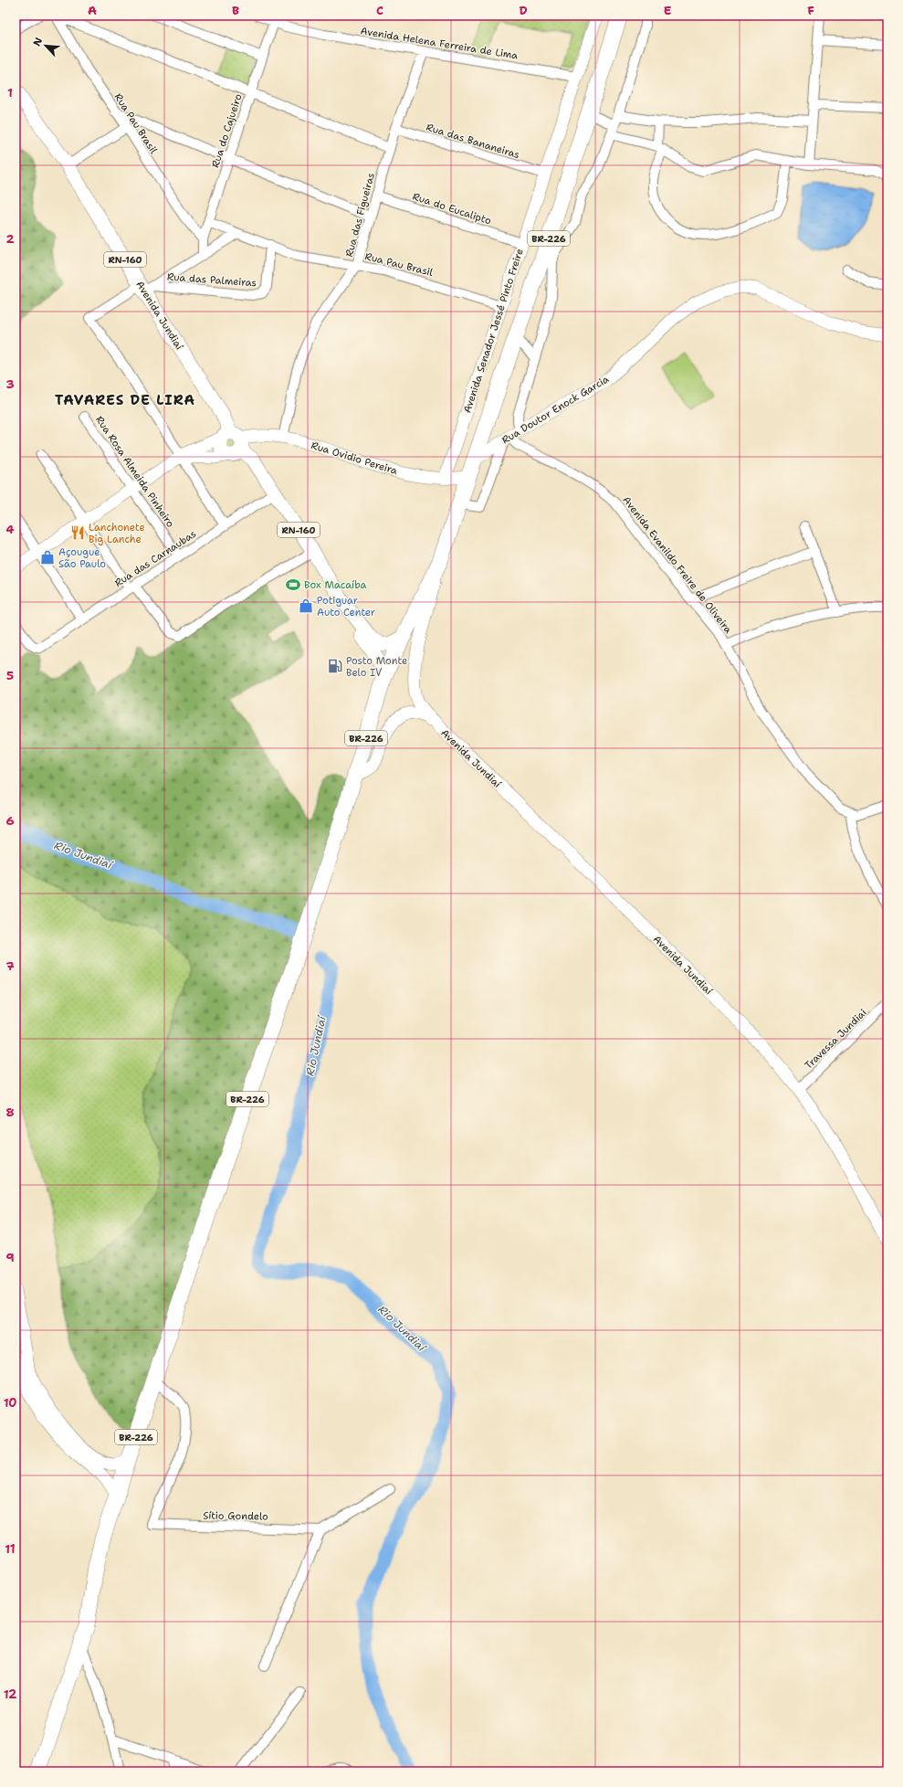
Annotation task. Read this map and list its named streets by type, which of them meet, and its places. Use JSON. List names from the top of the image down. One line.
{"streets":{"highway":["BR-226"],"main road":["RN-160","Avenida Jundiaí"],"street":["Avenida Helena Ferreira de Lima","Rua Pau Brasil","Rua do Cajueiro","Rua das Bananeiras","Rua do Eucalipto","Rua das Figueiras","Rua das Palmeiras","Avenida Senador Jessé Pinto Freire","Rua Doutor Enock Garcia","Rua Ovidio Pereira","Rua Rosa Almeida Pinheiro","Rua das Carnaubas","Avenida Evanildo Freire de Oliveira","Travessa Jundiai","Sítio Gondelo"]},"crossings":[["Avenida Helena Ferreira de Lima","Rua do Cajueiro"],["Avenida Helena Ferreira de Lima","Rua das Figueiras"],["Avenida Helena Ferreira de Lima","Avenida Senador Jessé Pinto Freire"],["Rua Pau Brasil","Rua do Cajueiro"],["Rua Pau Brasil","Rua das Figueiras"],["Rua Pau Brasil","Rua das Palmeiras"],["Rua Pau Brasil","Avenida Senador Jessé Pinto Freire"],["Rua das Bananeiras","Rua das Figueiras"],["Rua das Bananeiras","Avenida Senador Jessé Pinto Freire"],["Rua do Eucalipto","Rua das Figueiras"],["Rua do Eucalipto","Avenida Senador Jessé Pinto Freire"],["Rua das Figueiras","Rua Ovidio Pereira"],["BR-226","Avenida Jundiaí"],["BR-226","Rua Doutor Enock Garcia"],["BR-226","Rua Ovidio Pereira"],["BR-226","Sítio Gondelo"],["Rua das Palmeiras","Avenida Jundiaí"],["Avenida Jundiaí","Rua Ovidio Pereira"],["Avenida Jundiaí","Rua das Carnaubas"],["Avenida Jundiaí","Travessa Jundiai"],["Avenida Senador Jessé Pinto Freire","Rua Ovidio Pereira"],["Rua Doutor Enock Garcia","Avenida Evanildo Freire de Oliveira"],["Rua Rosa Almeida Pinheiro","Rua das Carnaubas"]],"districts":["TAVARES DE LIRA"],"water":["Rio Jundiaí"],"places":{"restaurant":["Lanchonete Big Lanche"],"shop":["Açougue São Paulo","Potiguar Auto Center"],"sports":["Box Macaíba"],"fuel station":["Posto Monte Belo IV"]},"north":"top left","grid":{"columns":["A","B","C","D","E","F"],"rows":["1","2","3","4","5","6","7","8","9","10","11","12"]}}
